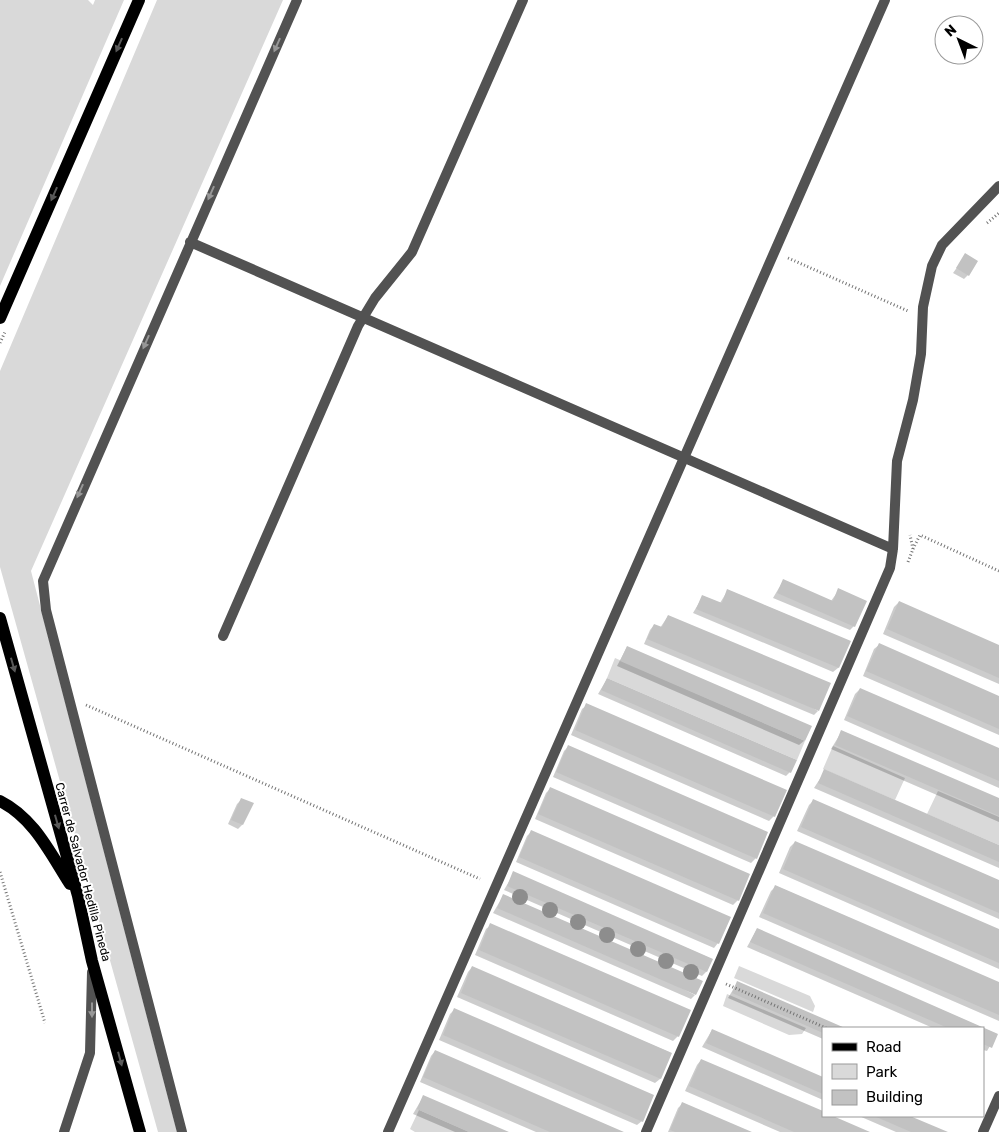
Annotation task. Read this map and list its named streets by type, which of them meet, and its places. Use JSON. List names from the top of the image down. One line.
{"streets":{"main road":["Carrer de Salvador Hedilla Pineda"]},"one_way":["Carrer de Salvador Hedilla Pineda"],"legend":["Road","Park","Building"],"north":"top left"}
